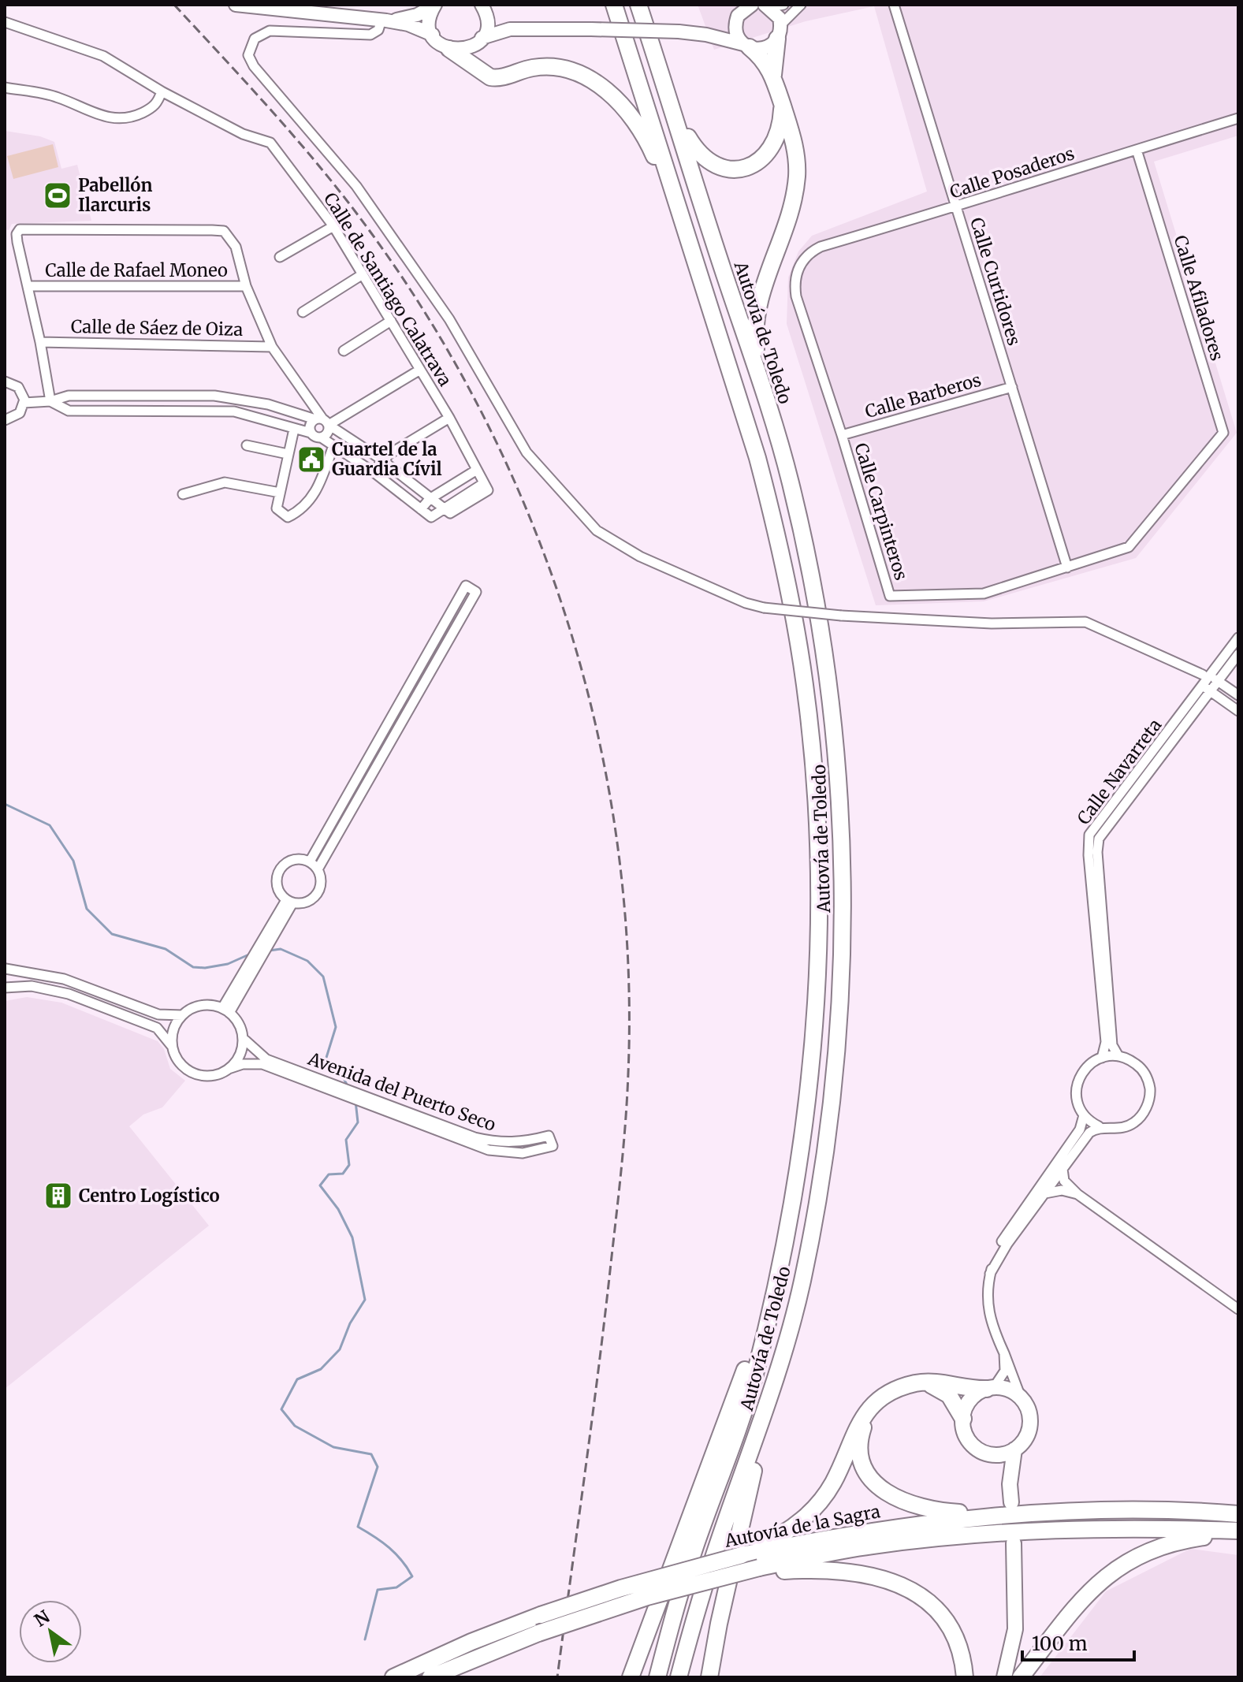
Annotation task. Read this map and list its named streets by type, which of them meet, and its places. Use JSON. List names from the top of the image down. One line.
{"streets":{"highway":["Autovía de Toledo","Autovía de la Sagra"],"street":["Calle Posaderos","Calle de Rafael Moneo","Calle Curtidores","Calle de Santiago Calatrava","Calle Afiladores","Calle de Sáez de Oiza","Calle Barberos","Calle Carpinteros","Calle Navarreta","Avenida del Puerto Seco"]},"crossings":[["Calle Posaderos","Calle Curtidores"],["Calle Posaderos","Calle Afiladores"],["Calle Posaderos","Calle Carpinteros"],["Calle Curtidores","Calle Afiladores"],["Calle Curtidores","Calle Barberos"],["Calle Curtidores","Calle Carpinteros"],["Calle Afiladores","Calle Carpinteros"],["Calle Barberos","Calle Carpinteros"]],"places":{"sports":["Pabellón Ilarcuris"],"public building":["Cuartel de la Guardia Cívil"],"building":["Centro Logístico"]},"scale_bar":"100 m","north":"top left"}
